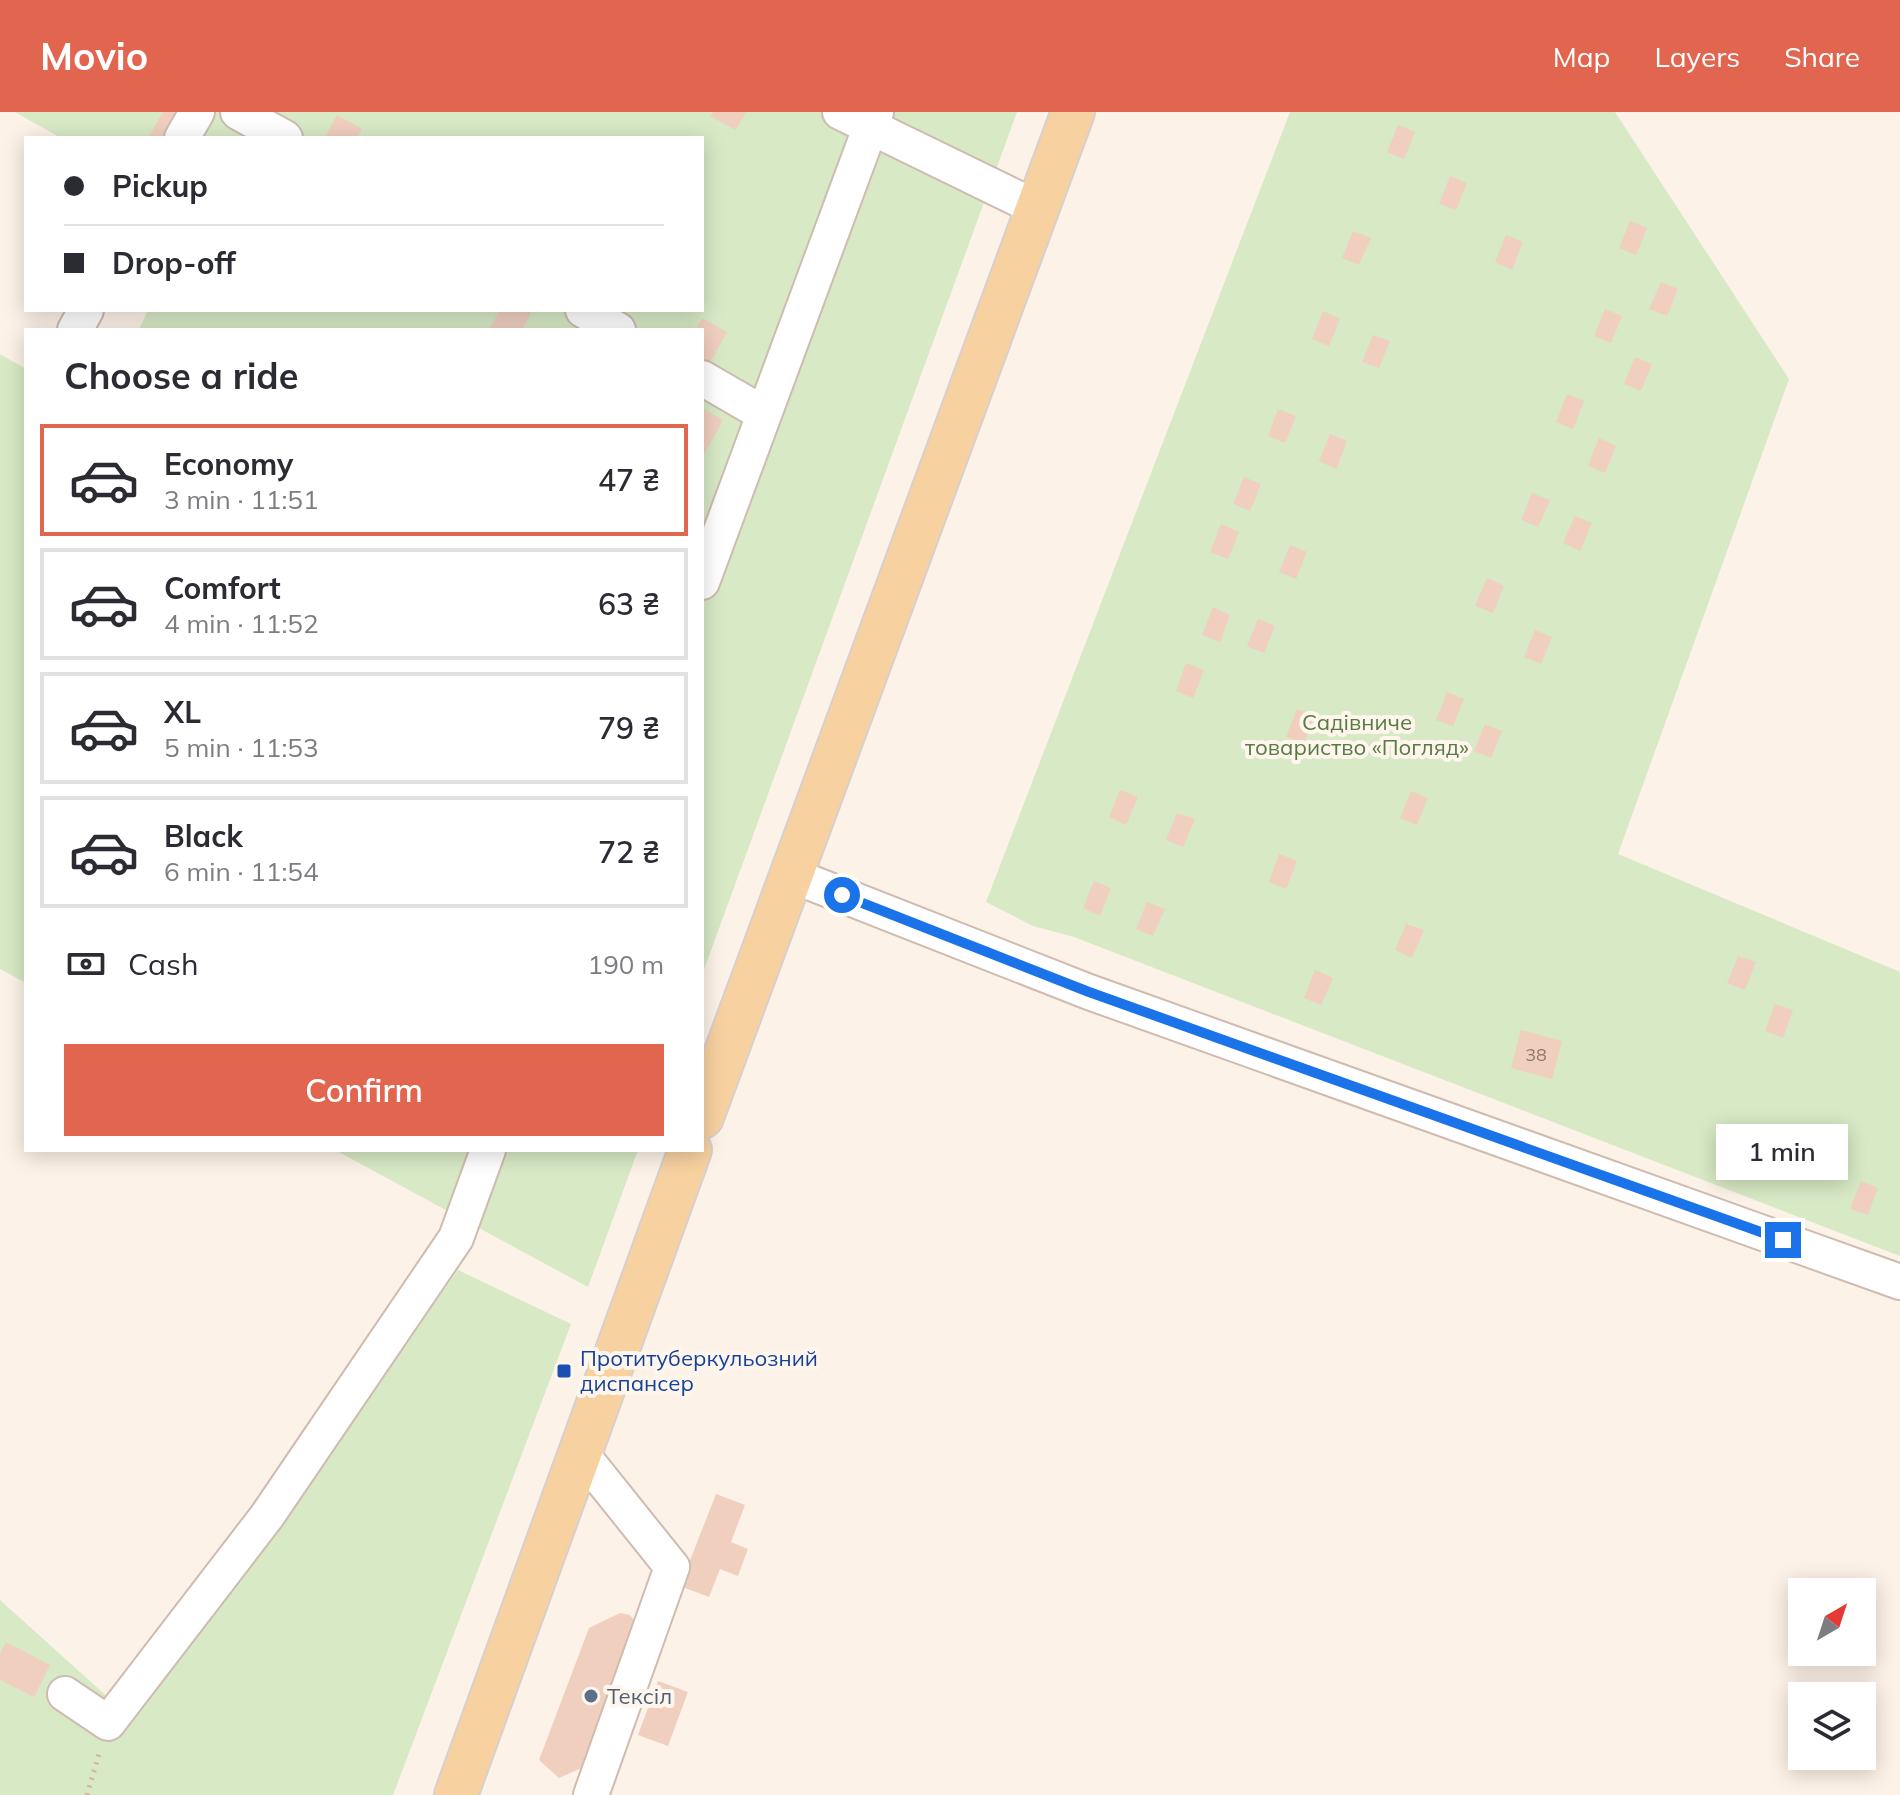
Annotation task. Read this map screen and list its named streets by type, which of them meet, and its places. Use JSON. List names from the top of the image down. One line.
{"parks":["Садівниче товариство «Погляд»"],"places":{"transit":["Протитуберкульозний диспансер"],"other":["Тексіл"]},"house_numbers":["38"],"north":"top right","page":{"header":"Movio","nav":["Map","Layers","Share"],"banner":["Pickup","Drop-off"],"heading":"Choose a ride","list":[{"name":"Economy","note":"3 min · 11:51","value":"47 ₴"},{"name":"Comfort","note":"4 min · 11:52","value":"63 ₴"},{"name":"XL","note":"5 min · 11:53","value":"79 ₴"},{"name":"Black","note":"6 min · 11:54","value":"72 ₴"}],"pay":["Cash","190 m"],"buttons":"Confirm","bubble":"1 min"}}
